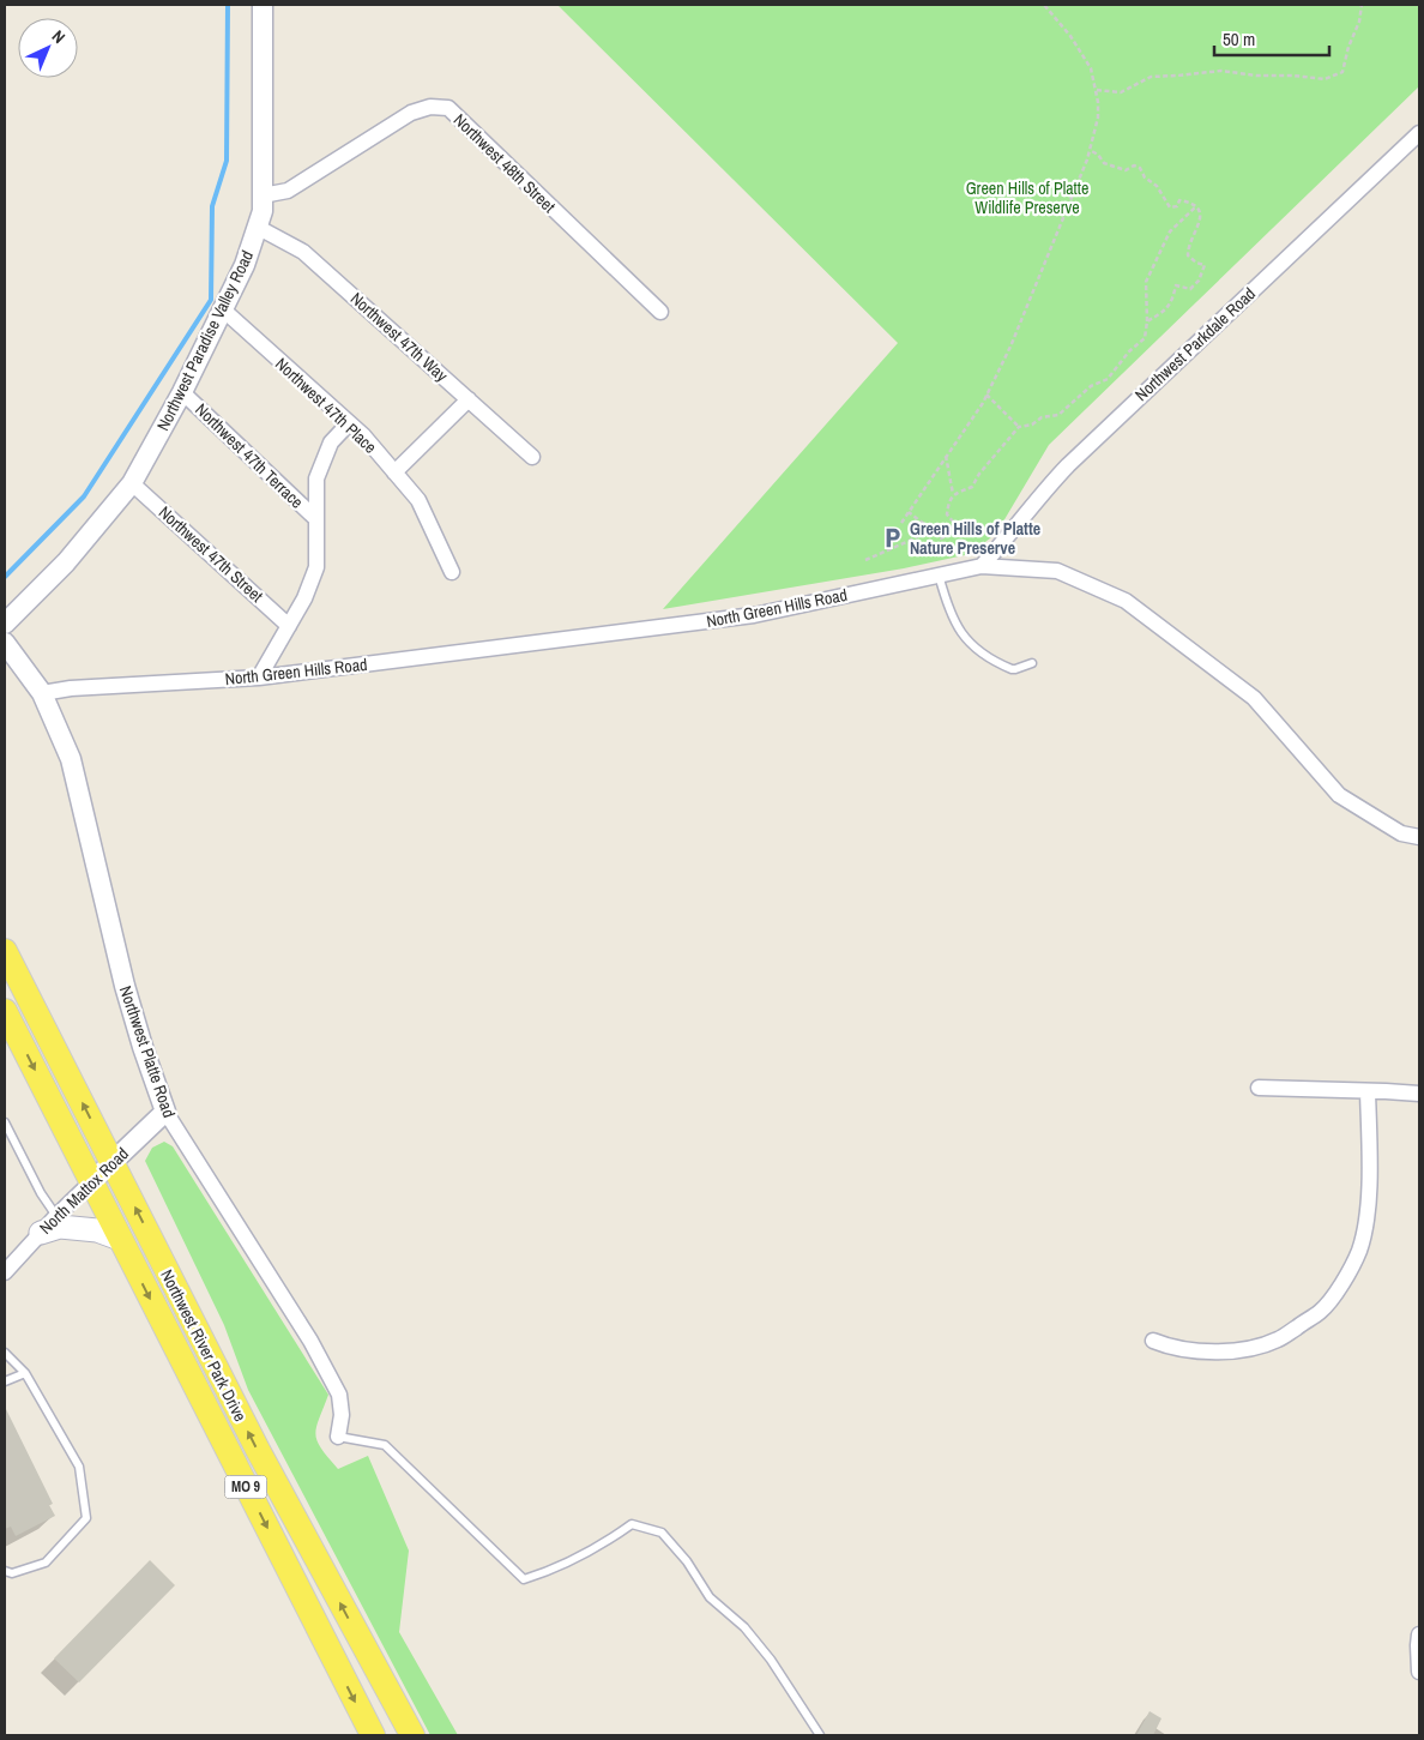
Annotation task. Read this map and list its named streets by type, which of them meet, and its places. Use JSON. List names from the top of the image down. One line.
{"streets":{"main road":["Northwest River Park Drive","MO 9"],"street":["Northwest 48th Street","Northwest 47th Way","Northwest Paradise Valley Road","Northwest Parkdale Road","Northwest 47th Place","Northwest 47th Terrace","Northwest 47th Street","North Green Hills Road","Northwest Platte Road","North Mattox Road"]},"crossings":[["Northwest 48th Street","Northwest Paradise Valley Road"],["Northwest 47th Way","Northwest Paradise Valley Road"],["Northwest Paradise Valley Road","Northwest 47th Place"],["Northwest Paradise Valley Road","Northwest 47th Terrace"],["Northwest Paradise Valley Road","Northwest 47th Street"],["Northwest Parkdale Road","North Green Hills Road"],["Northwest 47th Place","Northwest 47th Terrace"],["Northwest 47th Terrace","Northwest 47th Street"],["Northwest 47th Terrace","North Green Hills Road"],["North Green Hills Road","Northwest Platte Road"],["Northwest Platte Road","North Mattox Road"],["North Mattox Road","Northwest River Park Drive"]],"parks":["Green Hills of Platte Wildlife Preserve"],"places":{"parking":["Green Hills of Platte Nature Preserve"]},"scale_bar":"50 m","north":"top right"}
